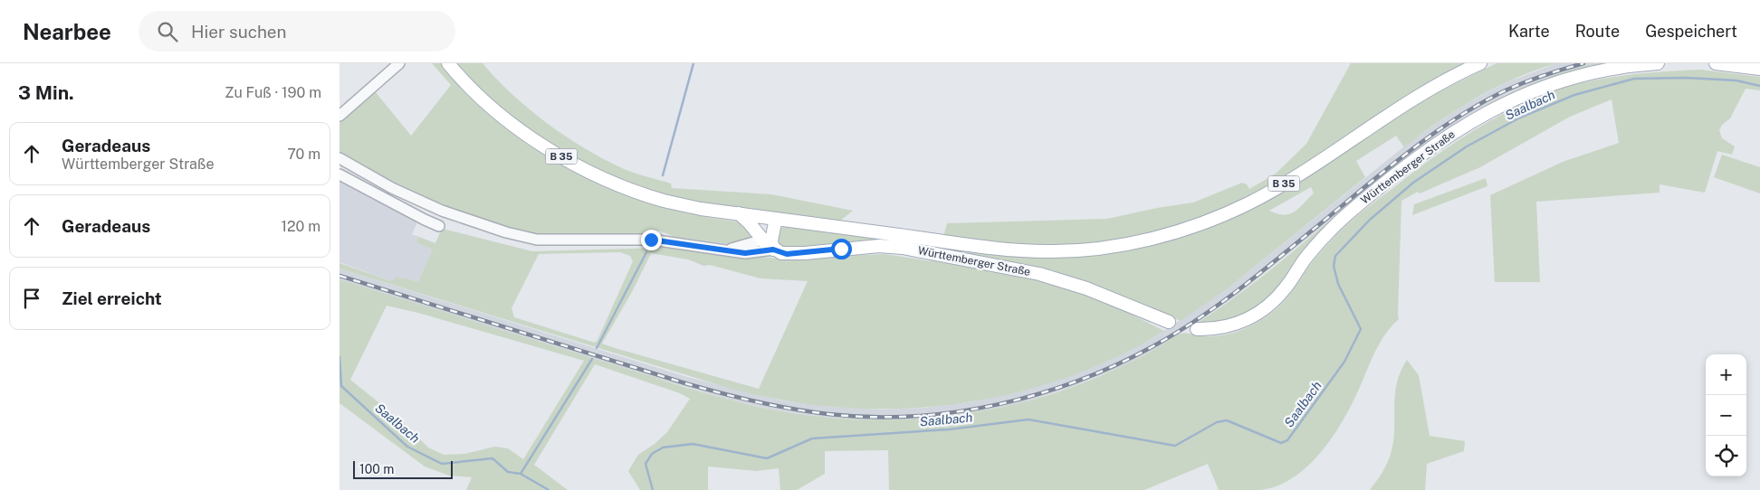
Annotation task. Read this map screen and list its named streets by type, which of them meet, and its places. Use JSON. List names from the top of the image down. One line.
{"streets":{"main road":["B 35","Württemberger Straße"]},"water":["Saalbach"],"scale_bar":"100 m","page":{"header":"Nearbee","search":"Hier suchen","nav":["Karte","Route","Gespeichert"],"heading":["3 Min.","Zu Fuß · 190 m"],"list":[["Geradeaus","Württemberger Straße","70 m"],["Geradeaus","120 m"],"Ziel erreicht"],"map_buttons":["+","−"],"scale":"100 m"}}
